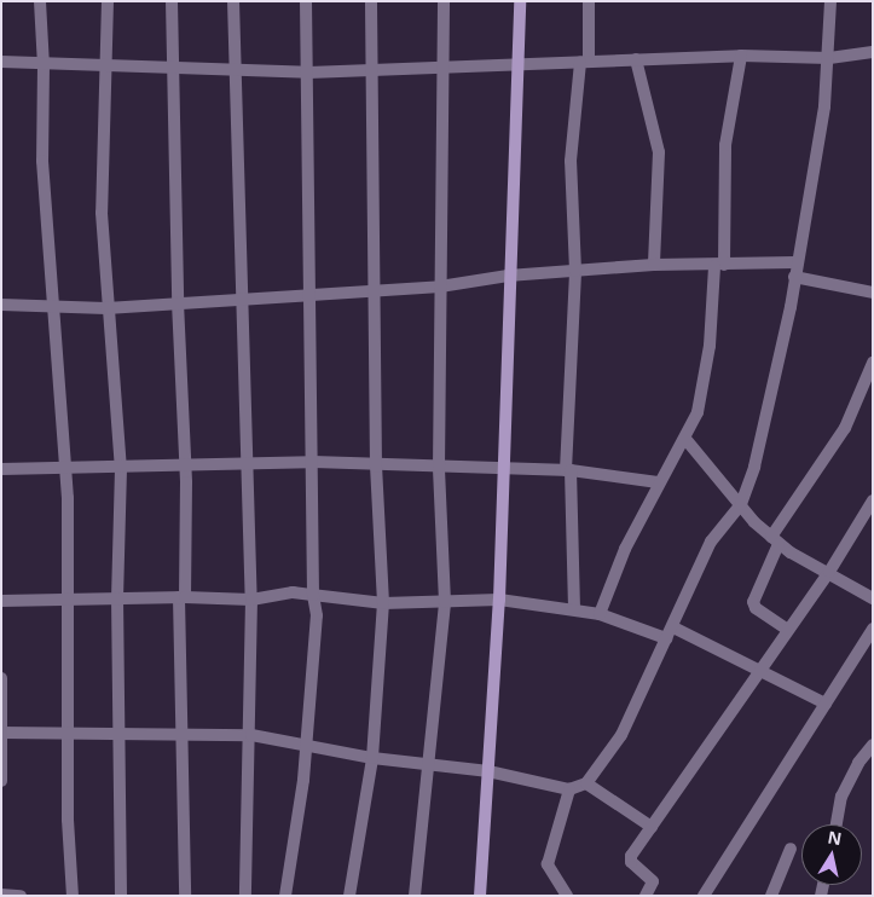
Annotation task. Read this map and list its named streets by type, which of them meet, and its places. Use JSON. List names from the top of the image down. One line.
{"north":"top"}
